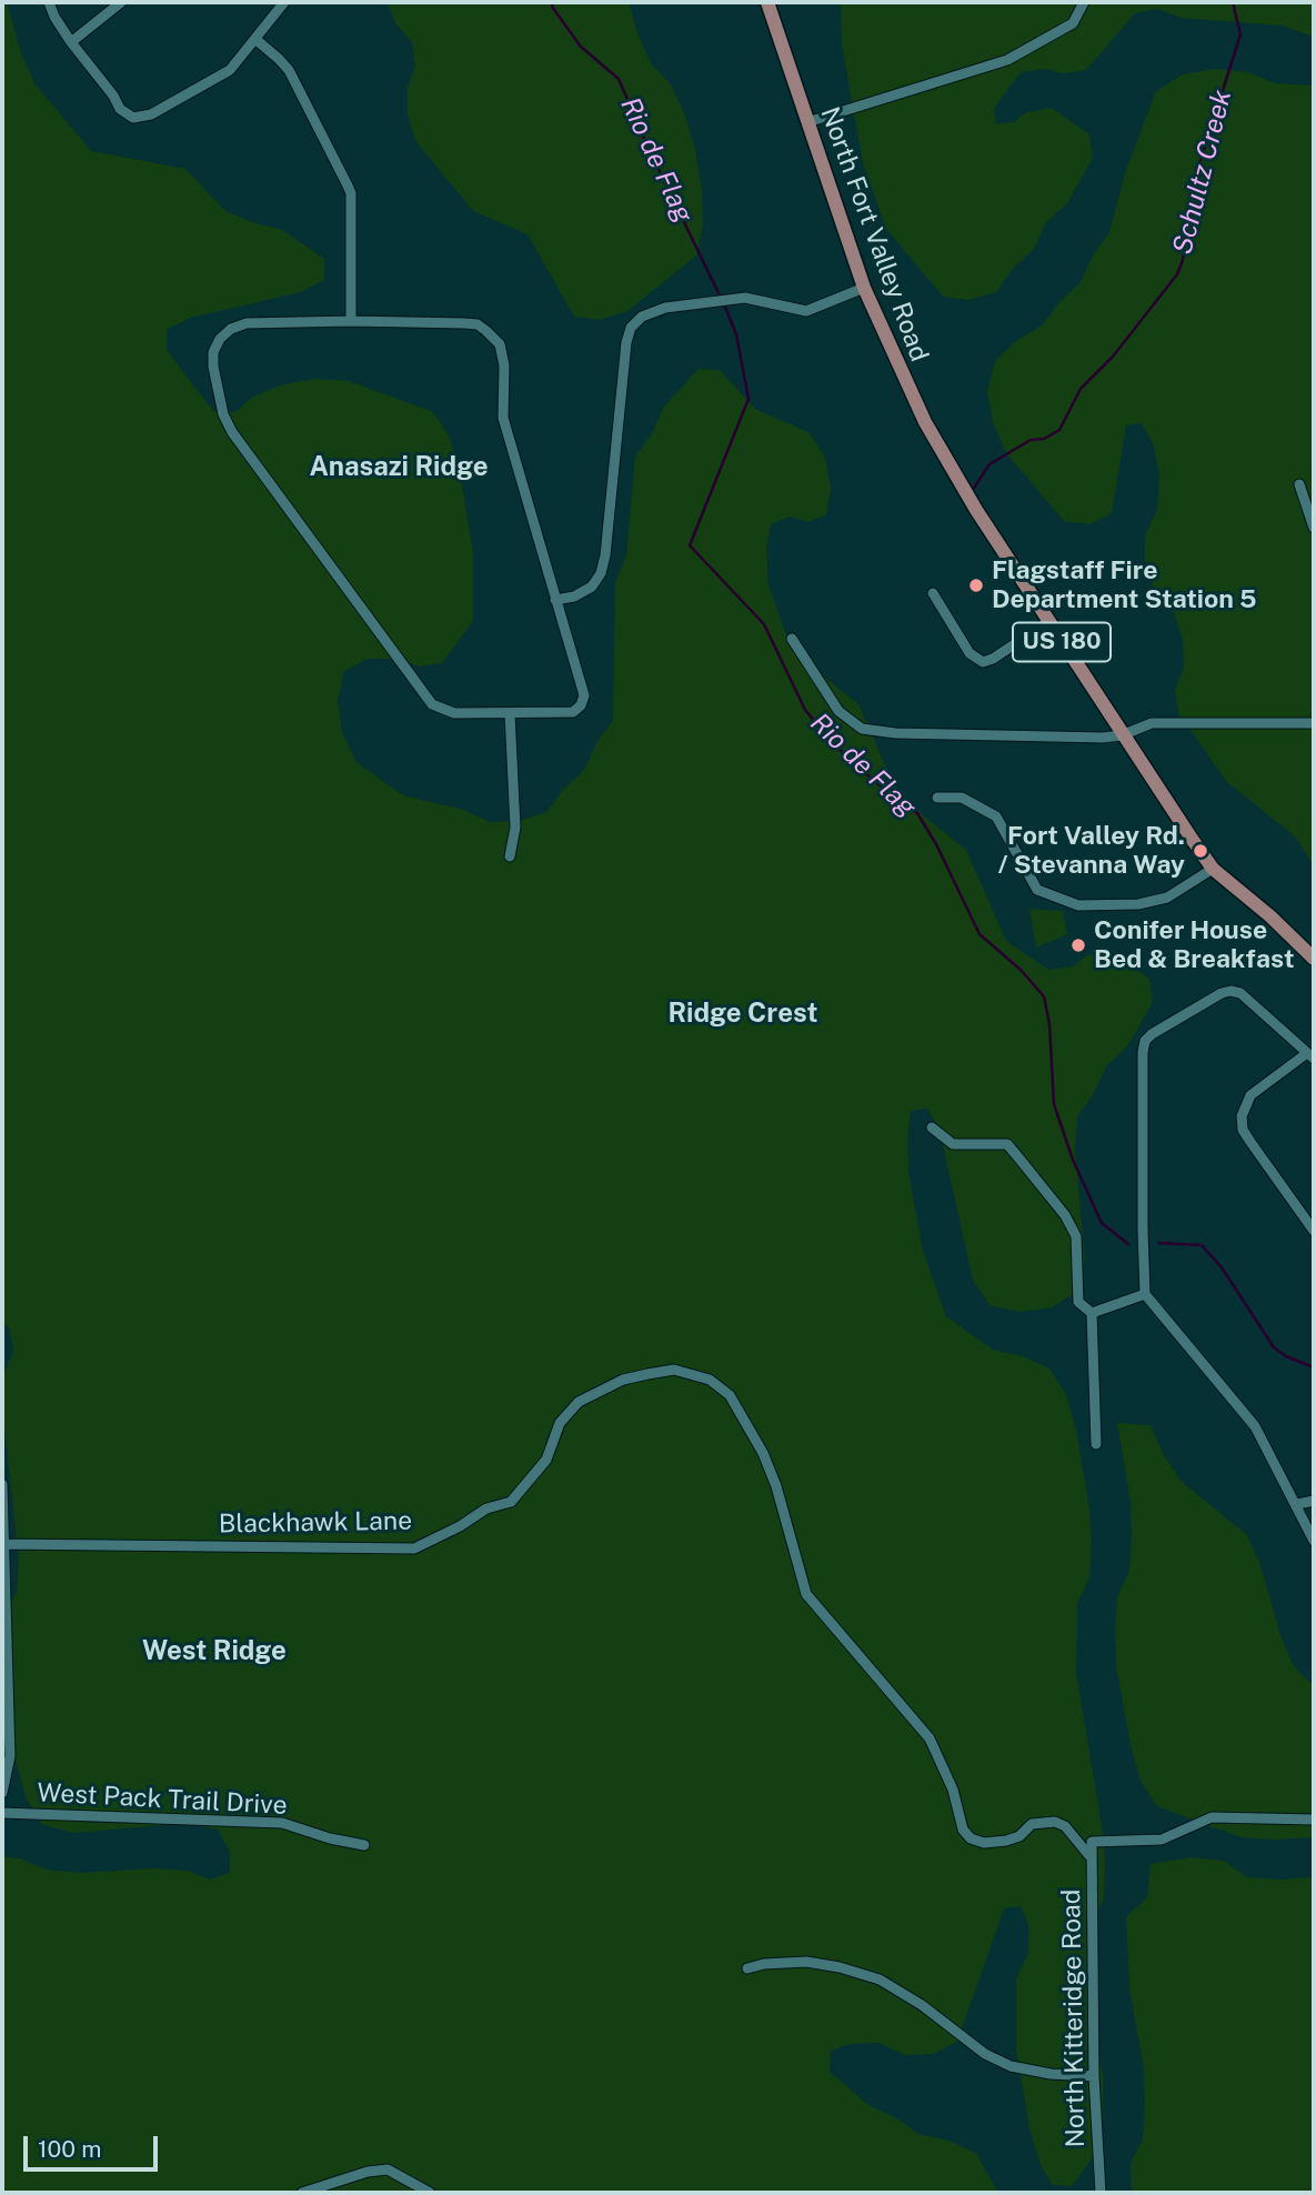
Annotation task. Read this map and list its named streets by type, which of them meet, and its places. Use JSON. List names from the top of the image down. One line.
{"streets":{"main road":["North Fort Valley Road","US 180"],"street":["Blackhawk Lane","West Pack Trail Drive","North Kitteridge Road"]},"crossings":[["Blackhawk Lane","North Kitteridge Road"]],"districts":["Anasazi Ridge","Ridge Crest","West Ridge"],"water":["Rio de Flag","Schultz Creek"],"places":["Flagstaff Fire Department Station 5","Fort Valley Rd. / Stevanna Way","Conifer House Bed & Breakfast"],"scale_bar":"100 m"}
